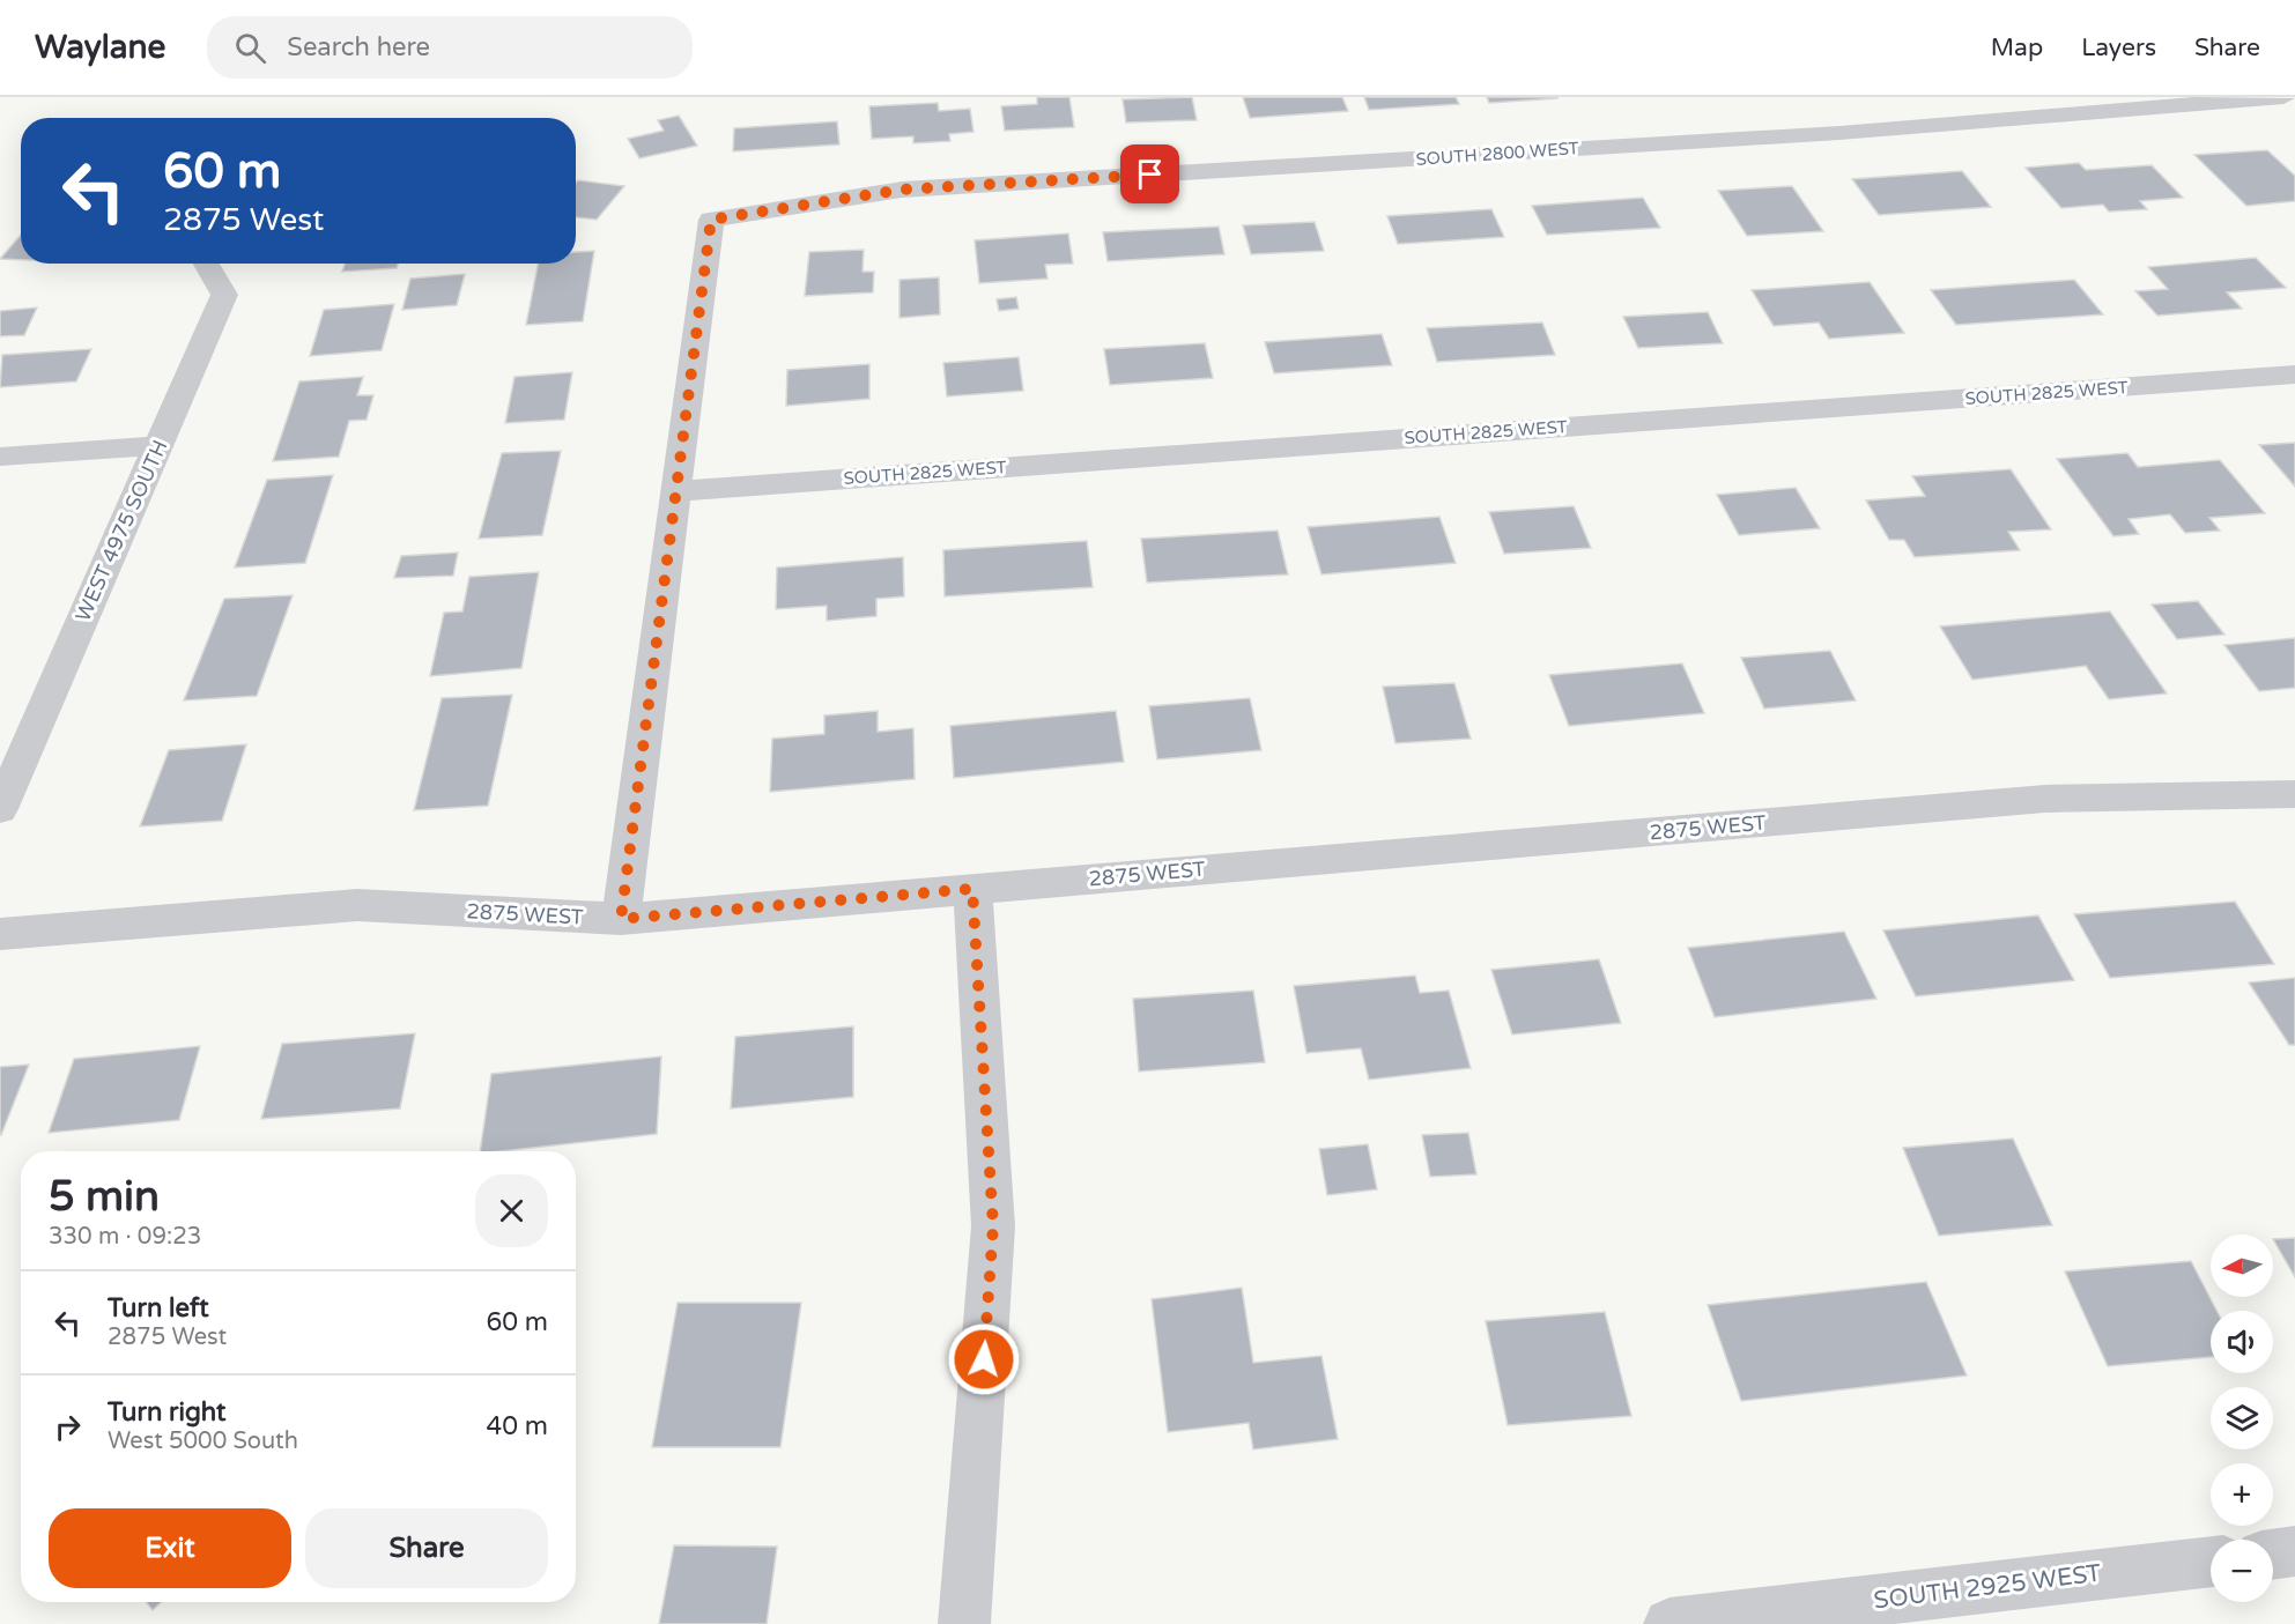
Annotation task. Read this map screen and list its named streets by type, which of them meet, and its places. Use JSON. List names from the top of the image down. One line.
{"streets":{"street":["SOUTH 2800 WEST","SOUTH 2825 WEST","WEST 4975 SOUTH","2875 WEST","SOUTH 2925 WEST"]},"crossings":[["SOUTH 2800 WEST","SOUTH 2825 WEST"]],"north":"left","page":{"header":"Waylane","search":"Search here","nav":["Map","Layers","Share"],"turn":["60 m","2875 West"],"heading":["5 min","330 m · 09:23"],"map_buttons":["+","−"],"list":[{"name":"Turn left","note":"2875 West","value":"60 m"},{"name":"Turn right","note":"West 5000 South","value":"40 m"}],"buttons":["Exit","Share"]}}
